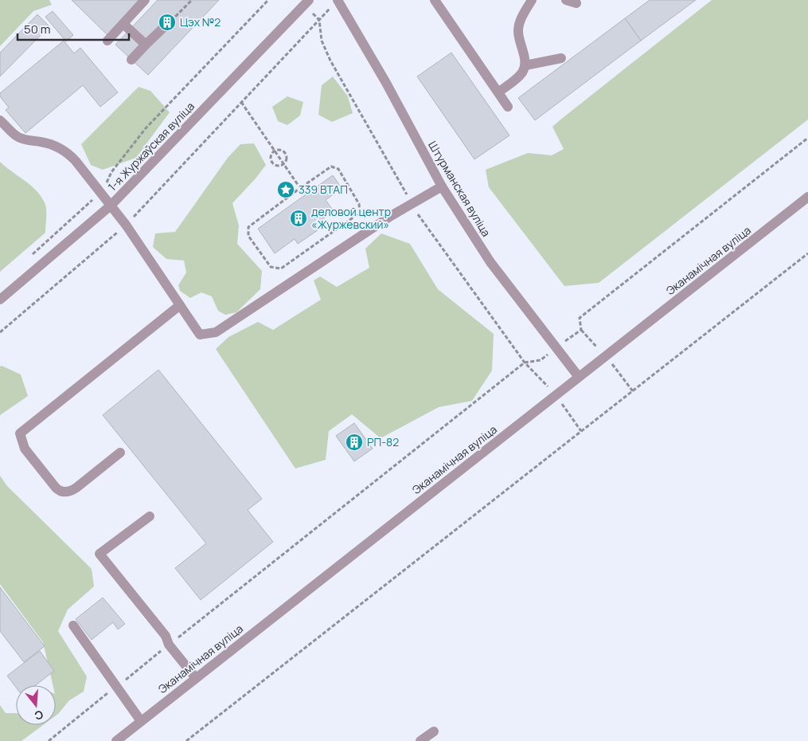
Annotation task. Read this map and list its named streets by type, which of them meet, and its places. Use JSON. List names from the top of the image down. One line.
{"streets":{"street":["1-я Журжаўская вуліца","Штурманская вуліца","Эканамічная вуліца"]},"crossings":[["Штурманская вуліца","Эканамічная вуліца"]],"places":{"building":["Цэх №2","деловой центр «Журжевский»","РП-82"],"place":["339 ВТАП"]},"scale_bar":"50 m","north":"bottom"}
